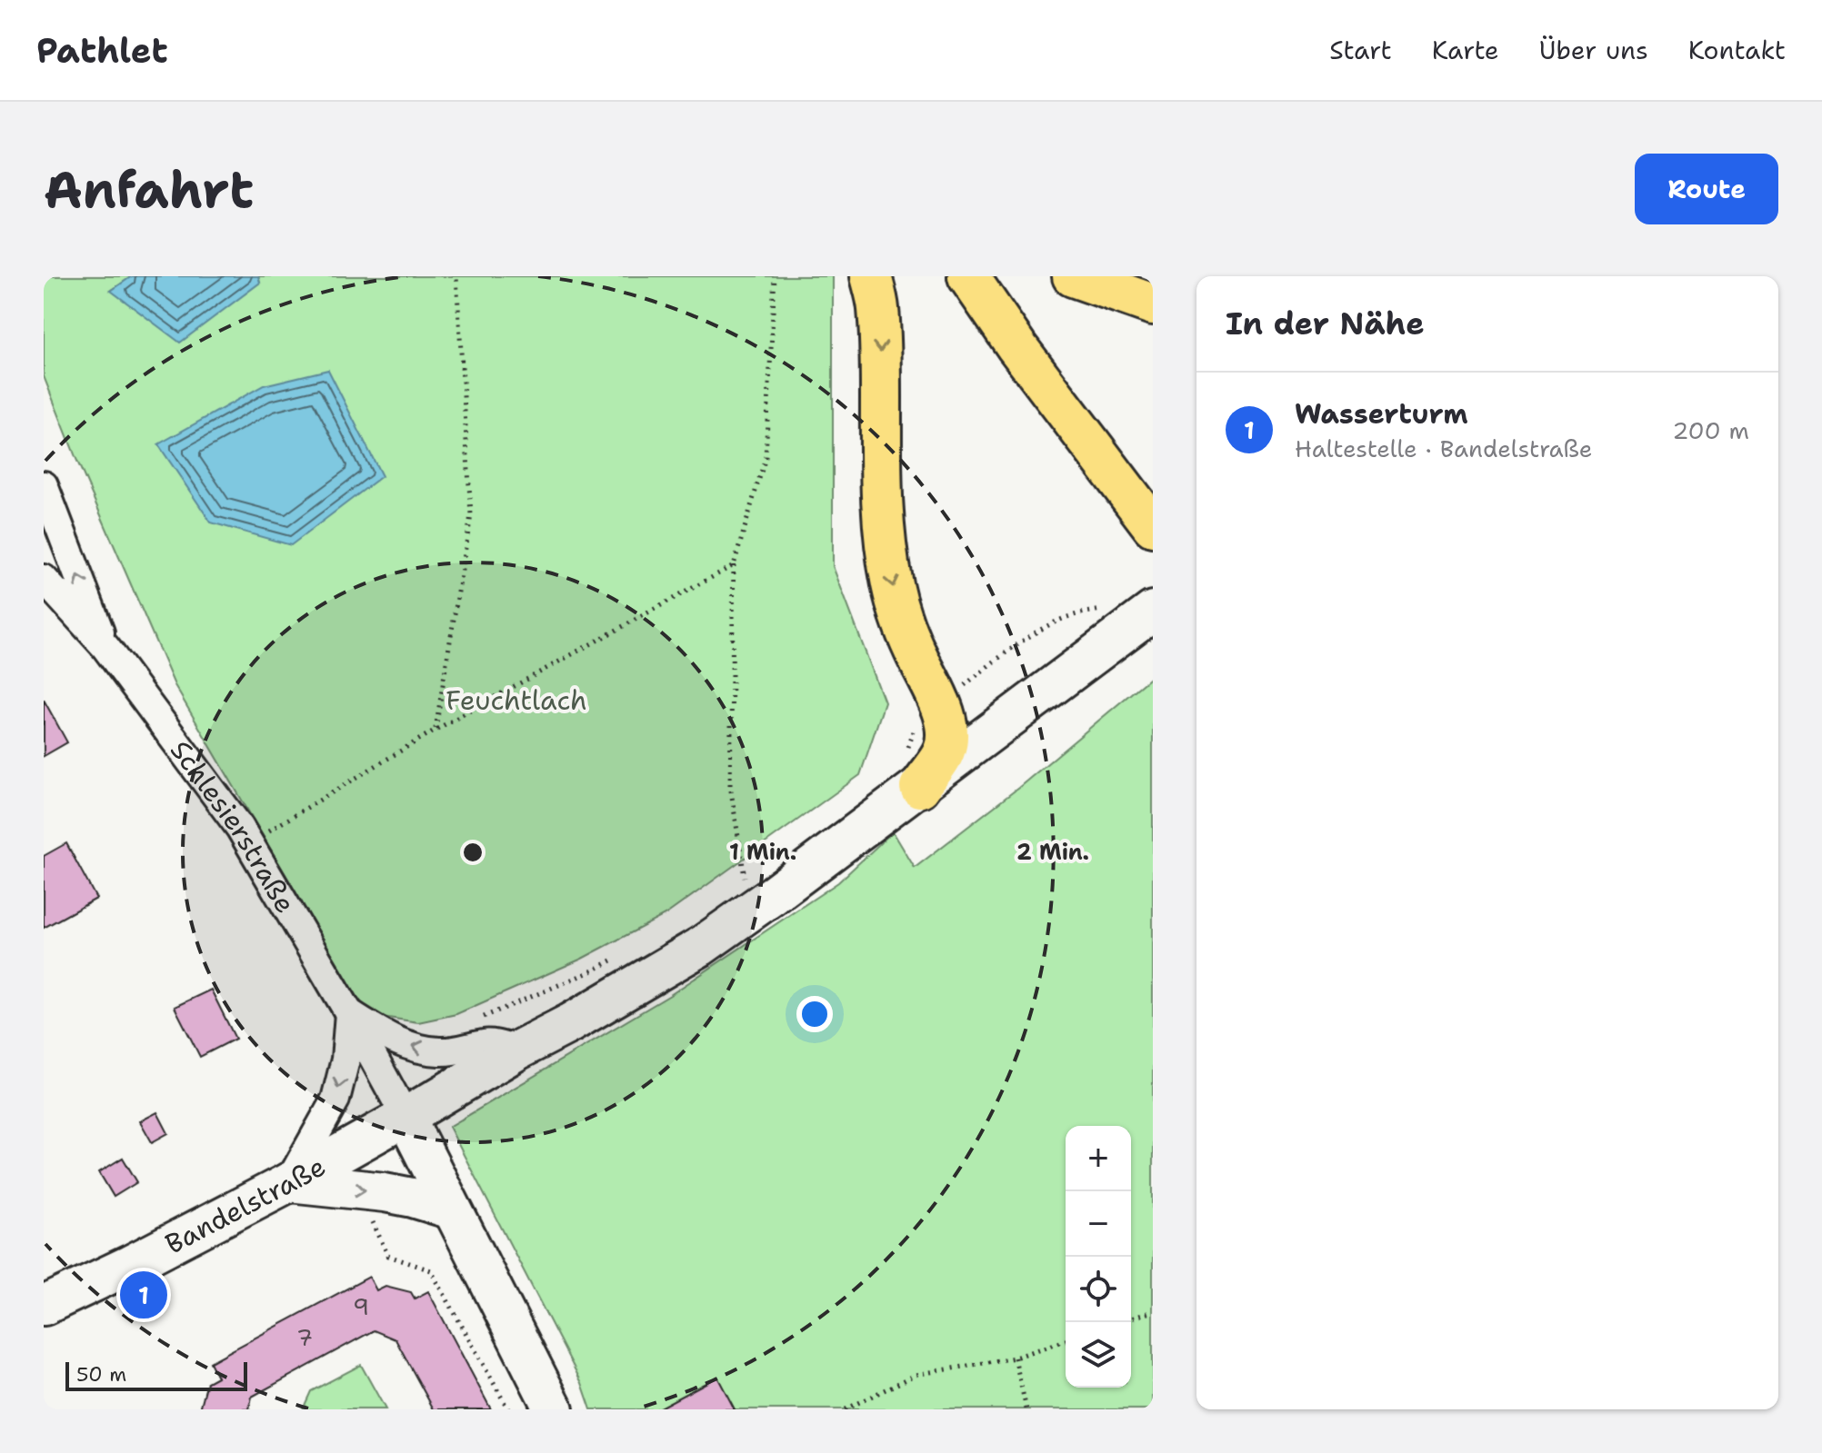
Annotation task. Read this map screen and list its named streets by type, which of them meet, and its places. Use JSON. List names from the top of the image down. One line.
{"streets":{"main road":["Bandelstraße"],"street":["Schlesierstraße"]},"crossings":[["Schlesierstraße","Bandelstraße"]],"parks":["Feuchtlach"],"house_numbers":["9","7"],"scale_bar":"50 m","page":{"header":"Pathlet","nav":["Start","Karte","Über uns","Kontakt"],"buttons":"Route","title":"Anfahrt","heading":"In der Nähe","list":[{"mark":"1","name":"Wasserturm","note":"Haltestelle · Bandelstraße","value":"200 m"}],"map_buttons":["+","−"],"pins":"1","scale":"50 m"},"rings":["1 Min.","2 Min."]}
